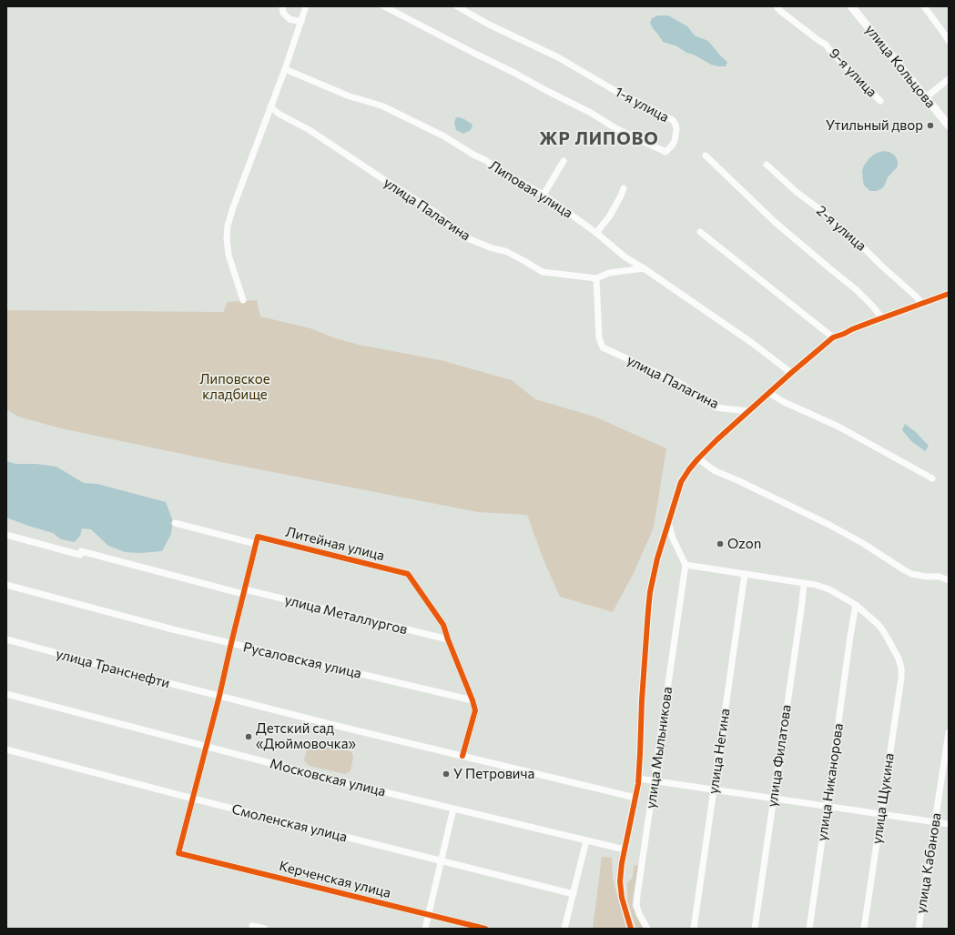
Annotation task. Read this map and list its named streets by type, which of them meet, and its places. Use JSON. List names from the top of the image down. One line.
{"streets":{"main road":["улица Кольцова"],"street":["9-я улица","1-я улица","Липовая улица","улица Палагина","2-я улица","Литейная улица","улица Металлургов","Русаловская улица","улица Транснефти","улица Мыльникова","улица Негина","улица Филатова","Московская улица","улица Никанорова","улица Щукина","Смоленская улица","улица Кабанова","Керченская улица"]},"crossings":[["Липовая улица","улица Палагина"],["Литейная улица","улица Металлургов"],["улица Никанорова","улица Щукина"],["Смоленская улица","Керченская улица"]],"districts":["ЖР ЛИПОВО"],"parks":["Липовское кладбище"],"places":["Утильный двор","Ozon","Детский сад «Дюймовочка»","У Петровича"]}
